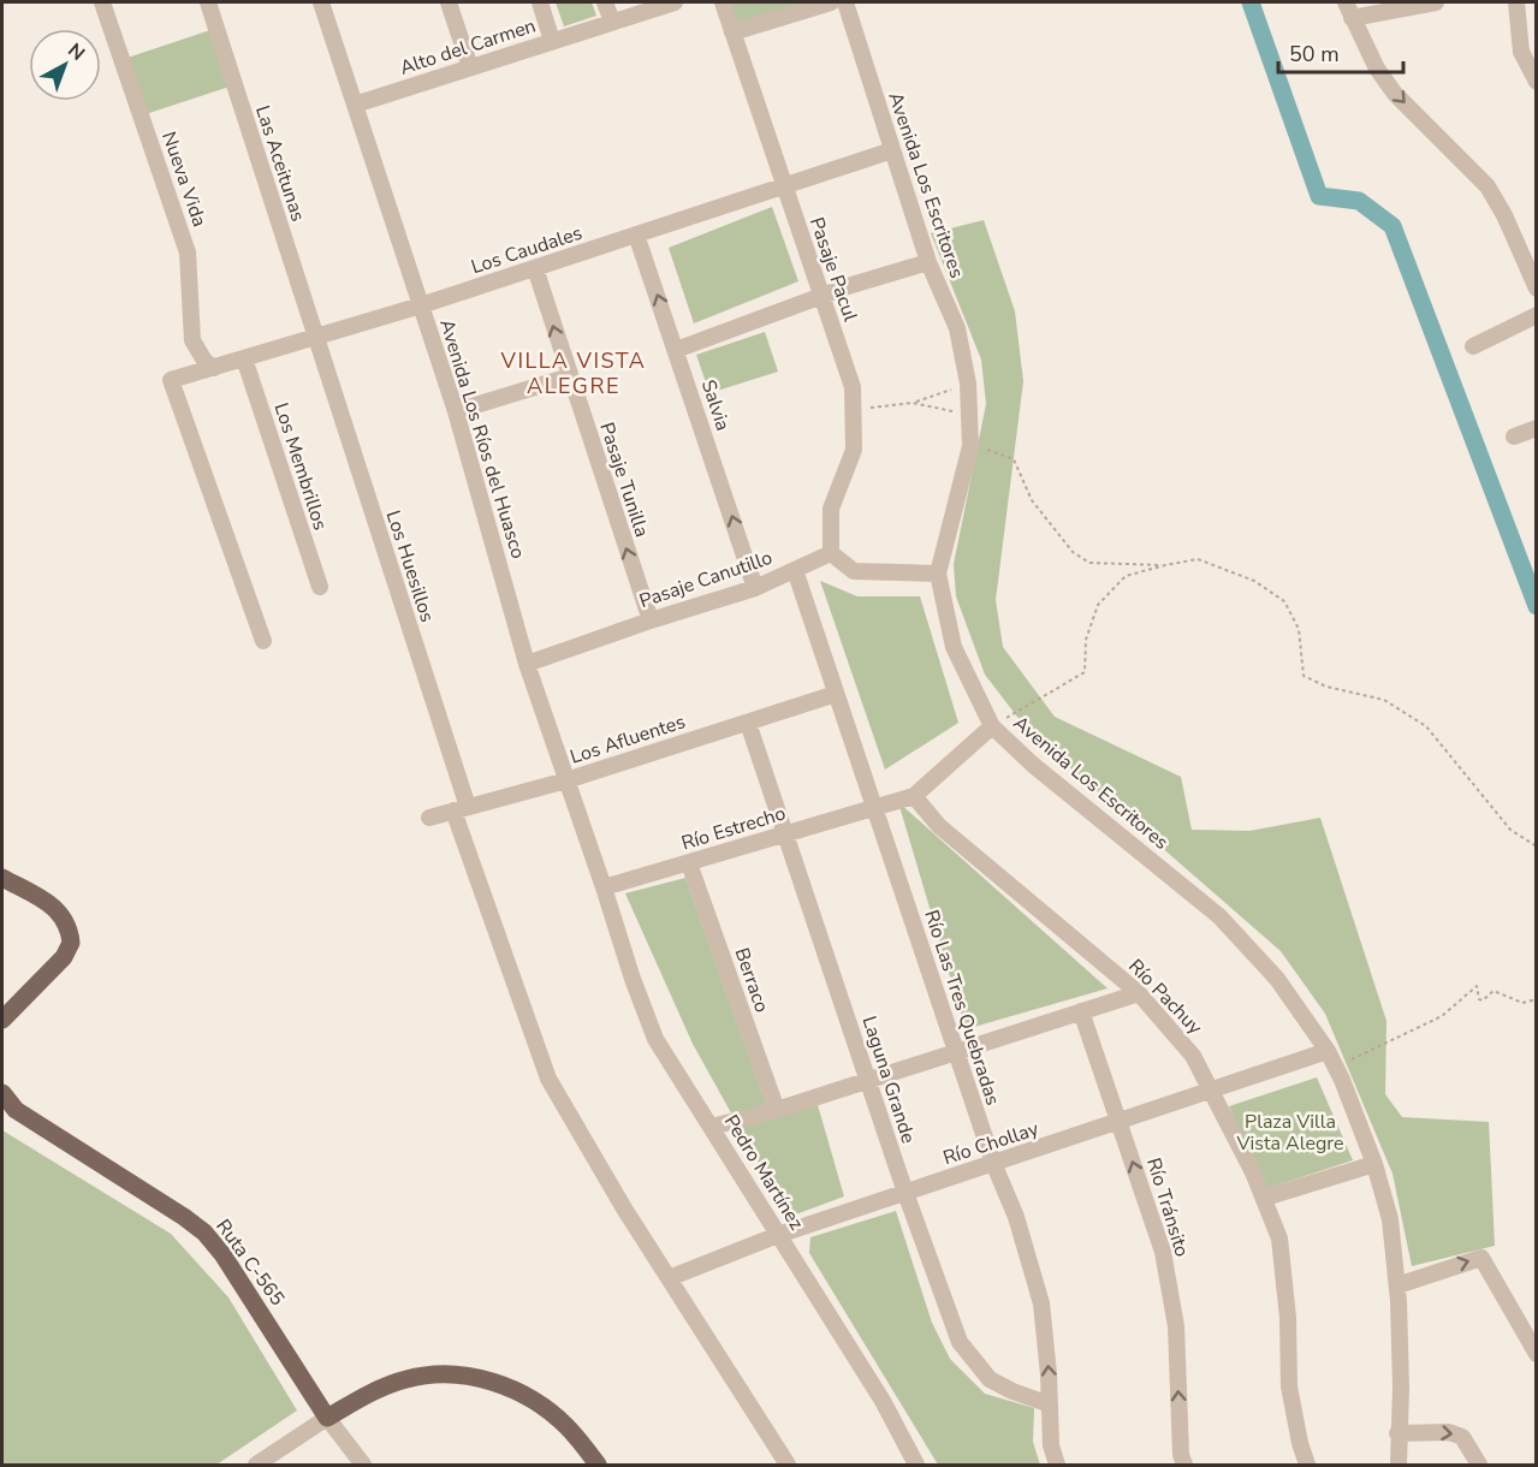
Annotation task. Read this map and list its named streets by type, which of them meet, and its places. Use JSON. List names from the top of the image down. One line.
{"streets":{"main road":["Ruta C-565"],"street":["Alto del Carmen","Las Aceitunas","Nueva Vida","Avenida Los Escritores","Los Caudales","Pasaje Pacul","Salvia","Avenida Los Ríos del Huasco","Los Membrillos","Pasaje Tunilla","Los Huesillos","Pasaje Canutillo","Los Afluentes","Río Estrecho","Berraco","Río Pachuy","Río Las Tres Quebradas","Laguna Grande","Río Chollay","Pedro Martínez","Río Tránsito"]},"crossings":[["Alto del Carmen","Avenida Los Ríos del Huasco"],["Las Aceitunas","Los Caudales"],["Las Aceitunas","Los Huesillos"],["Nueva Vida","Los Caudales"],["Avenida Los Escritores","Los Caudales"],["Avenida Los Escritores","Río Chollay"],["Los Caudales","Pasaje Pacul"],["Los Caudales","Salvia"],["Los Caudales","Avenida Los Ríos del Huasco"],["Los Caudales","Los Membrillos"],["Los Caudales","Pasaje Tunilla"],["Los Caudales","Los Huesillos"],["Pasaje Pacul","Pasaje Canutillo"],["Salvia","Pasaje Canutillo"],["Avenida Los Ríos del Huasco","Pasaje Canutillo"],["Avenida Los Ríos del Huasco","Los Afluentes"],["Avenida Los Ríos del Huasco","Río Estrecho"],["Avenida Los Ríos del Huasco","Pedro Martínez"],["Pasaje Tunilla","Pasaje Canutillo"],["Los Huesillos","Los Afluentes"],["Los Huesillos","Río Chollay"],["Pasaje Canutillo","Río Las Tres Quebradas"],["Los Afluentes","Río Las Tres Quebradas"],["Los Afluentes","Laguna Grande"],["Río Estrecho","Berraco"],["Río Estrecho","Río Las Tres Quebradas"],["Río Estrecho","Laguna Grande"],["Río Estrecho","Pedro Martínez"],["Río Pachuy","Río Chollay"],["Río Las Tres Quebradas","Laguna Grande"],["Río Las Tres Quebradas","Río Chollay"],["Laguna Grande","Río Chollay"],["Río Chollay","Pedro Martínez"],["Río Chollay","Río Tránsito"]],"one_way":["Salvia","Pasaje Tunilla","Río Tránsito"],"districts":["VILLA VISTA ALEGRE"],"parks":["Plaza Villa Vista Alegre"],"scale_bar":"50 m","north":"top right"}
